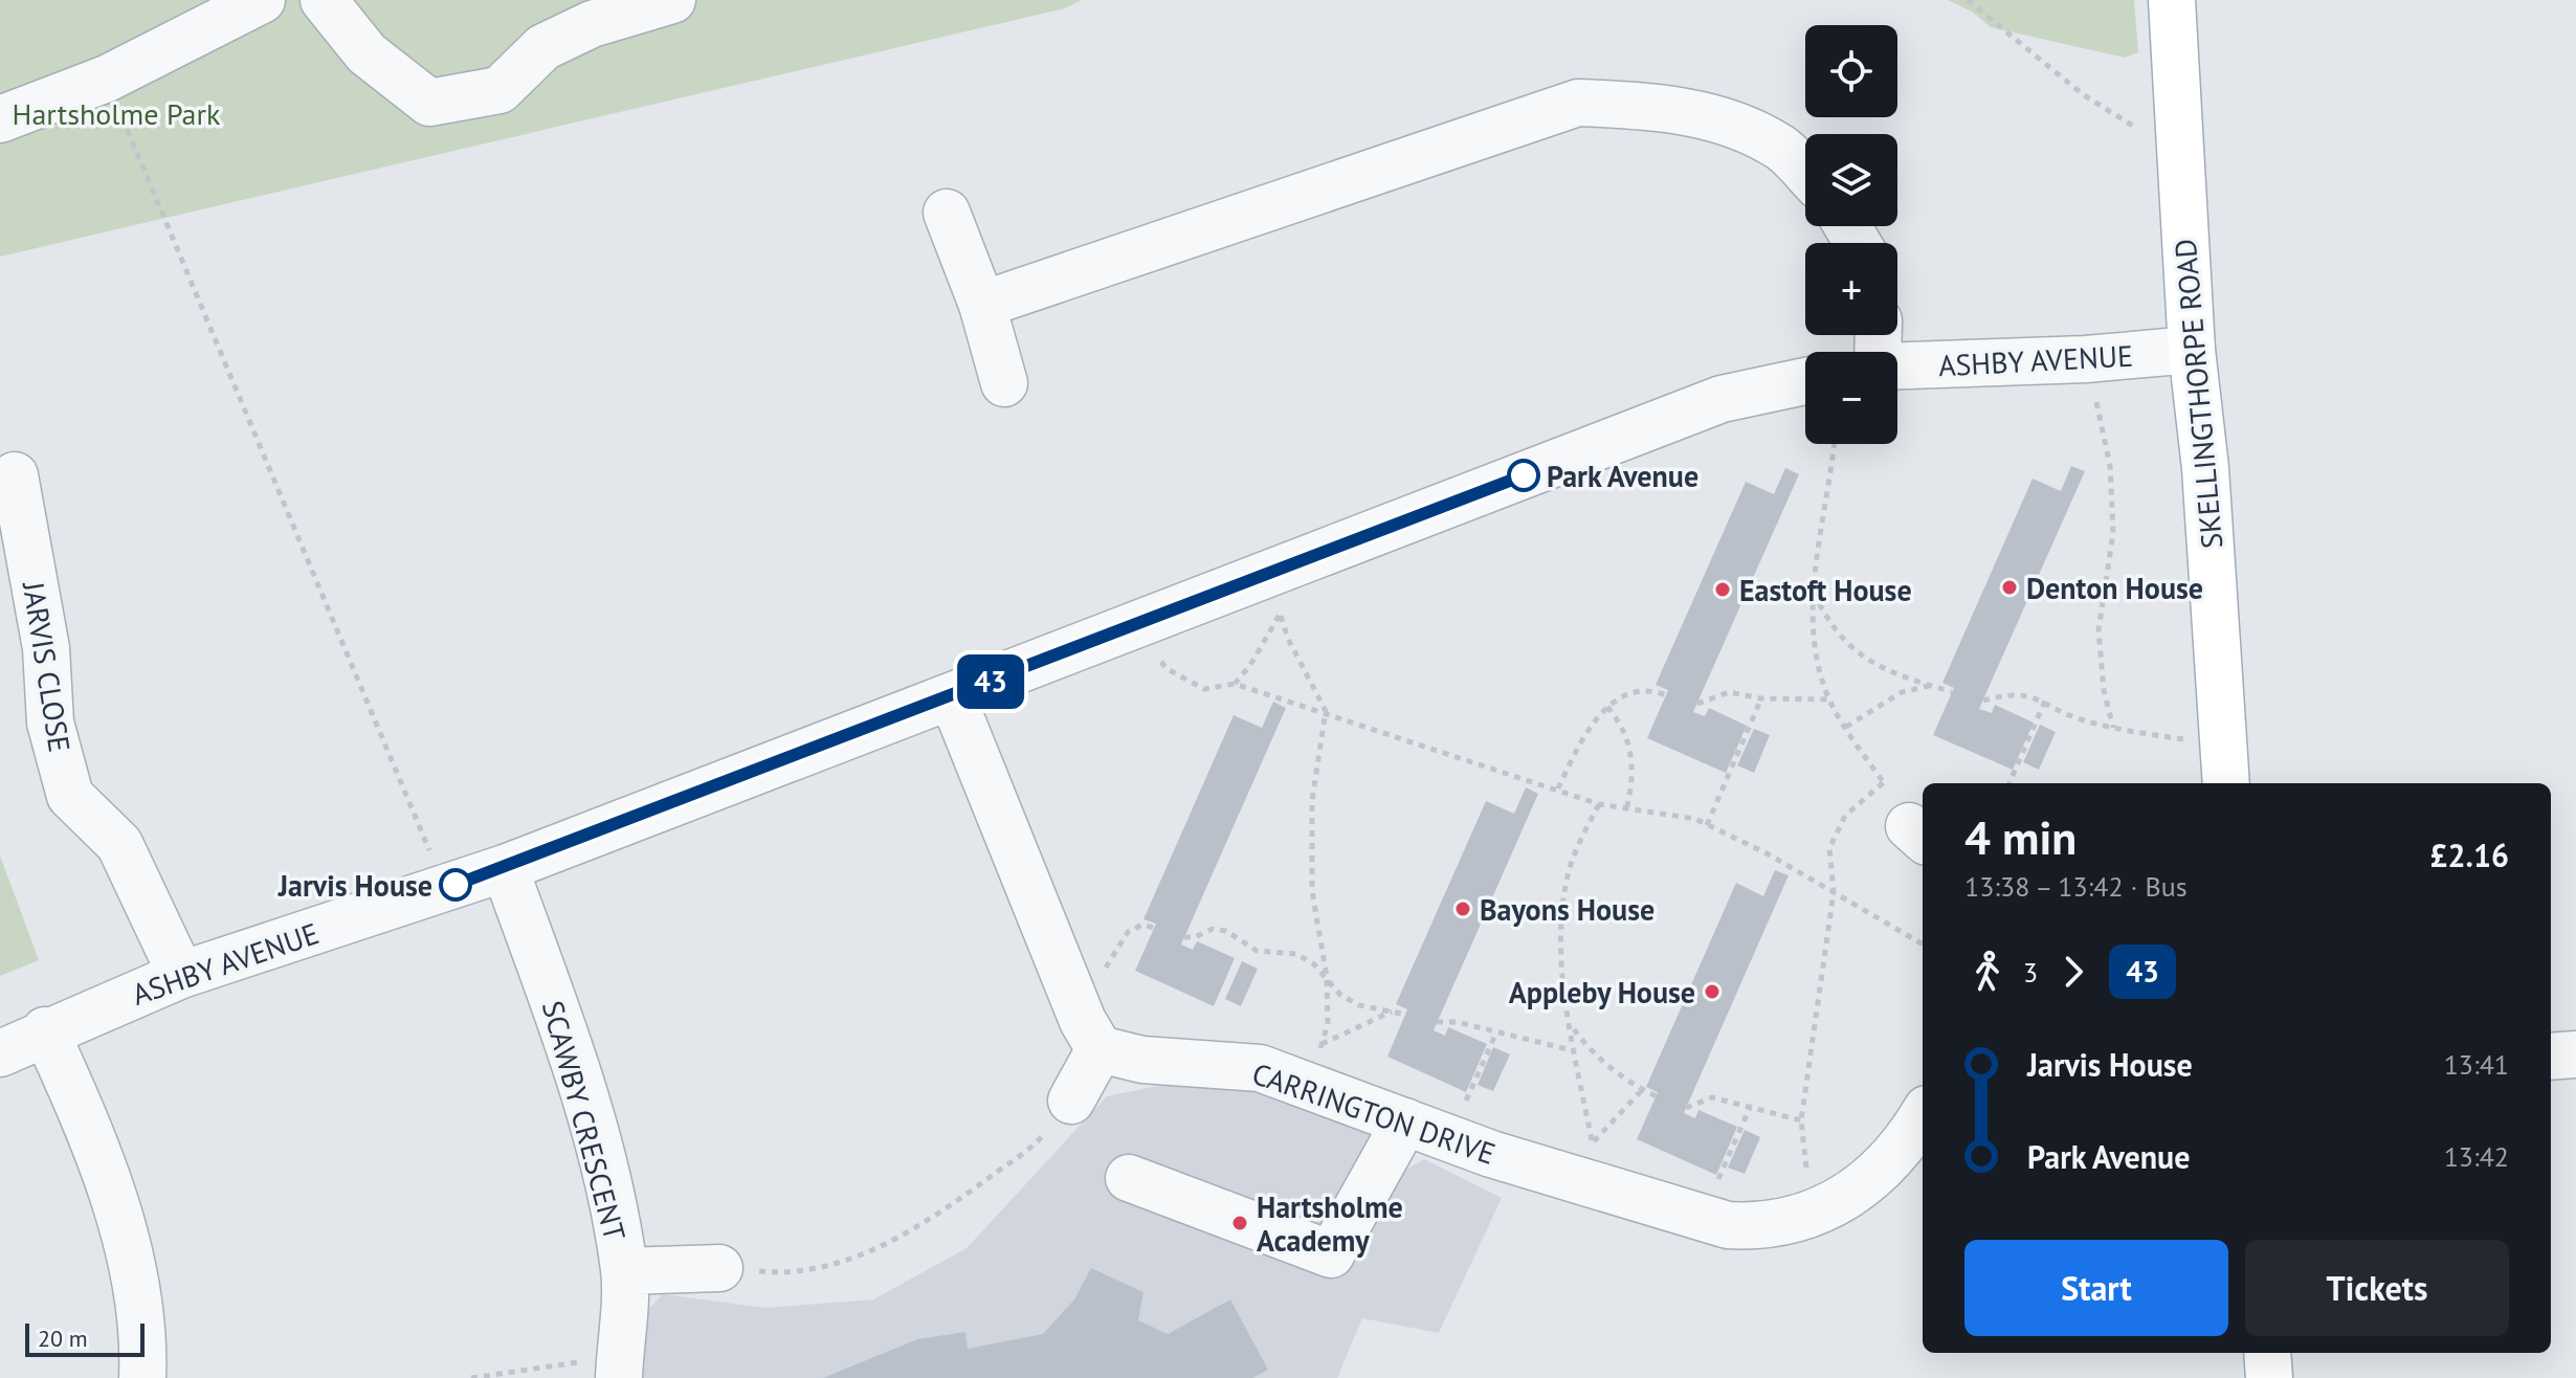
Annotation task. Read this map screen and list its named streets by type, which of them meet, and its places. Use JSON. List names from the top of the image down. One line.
{"streets":{"main road":["SKELLINGTHORPE ROAD"],"street":["ASHBY AVENUE","JARVIS CLOSE","CARRINGTON DRIVE","SCAWBY CRESCENT"]},"crossings":[["ASHBY AVENUE","SKELLINGTHORPE ROAD"],["ASHBY AVENUE","JARVIS CLOSE"],["ASHBY AVENUE","SCAWBY CRESCENT"]],"parks":["Hartsholme Park"],"places":["Park Avenue","Denton House","Eastoft House","Jarvis House","Bayons House","Appleby House","Hartsholme Academy"],"lines":["bus line 43"],"scale_bar":"20 m","page":{"on_map":"43","map_buttons":["+","−"],"heading":["4 min","13:38 – 13:42 · Bus","£2.16"],"legs":["3","43"],"list":[{"name":"Jarvis House","value":"13:41"},{"name":"Park Avenue","value":"13:42"}],"buttons":["Start","Tickets"],"scale":"20 m"}}
